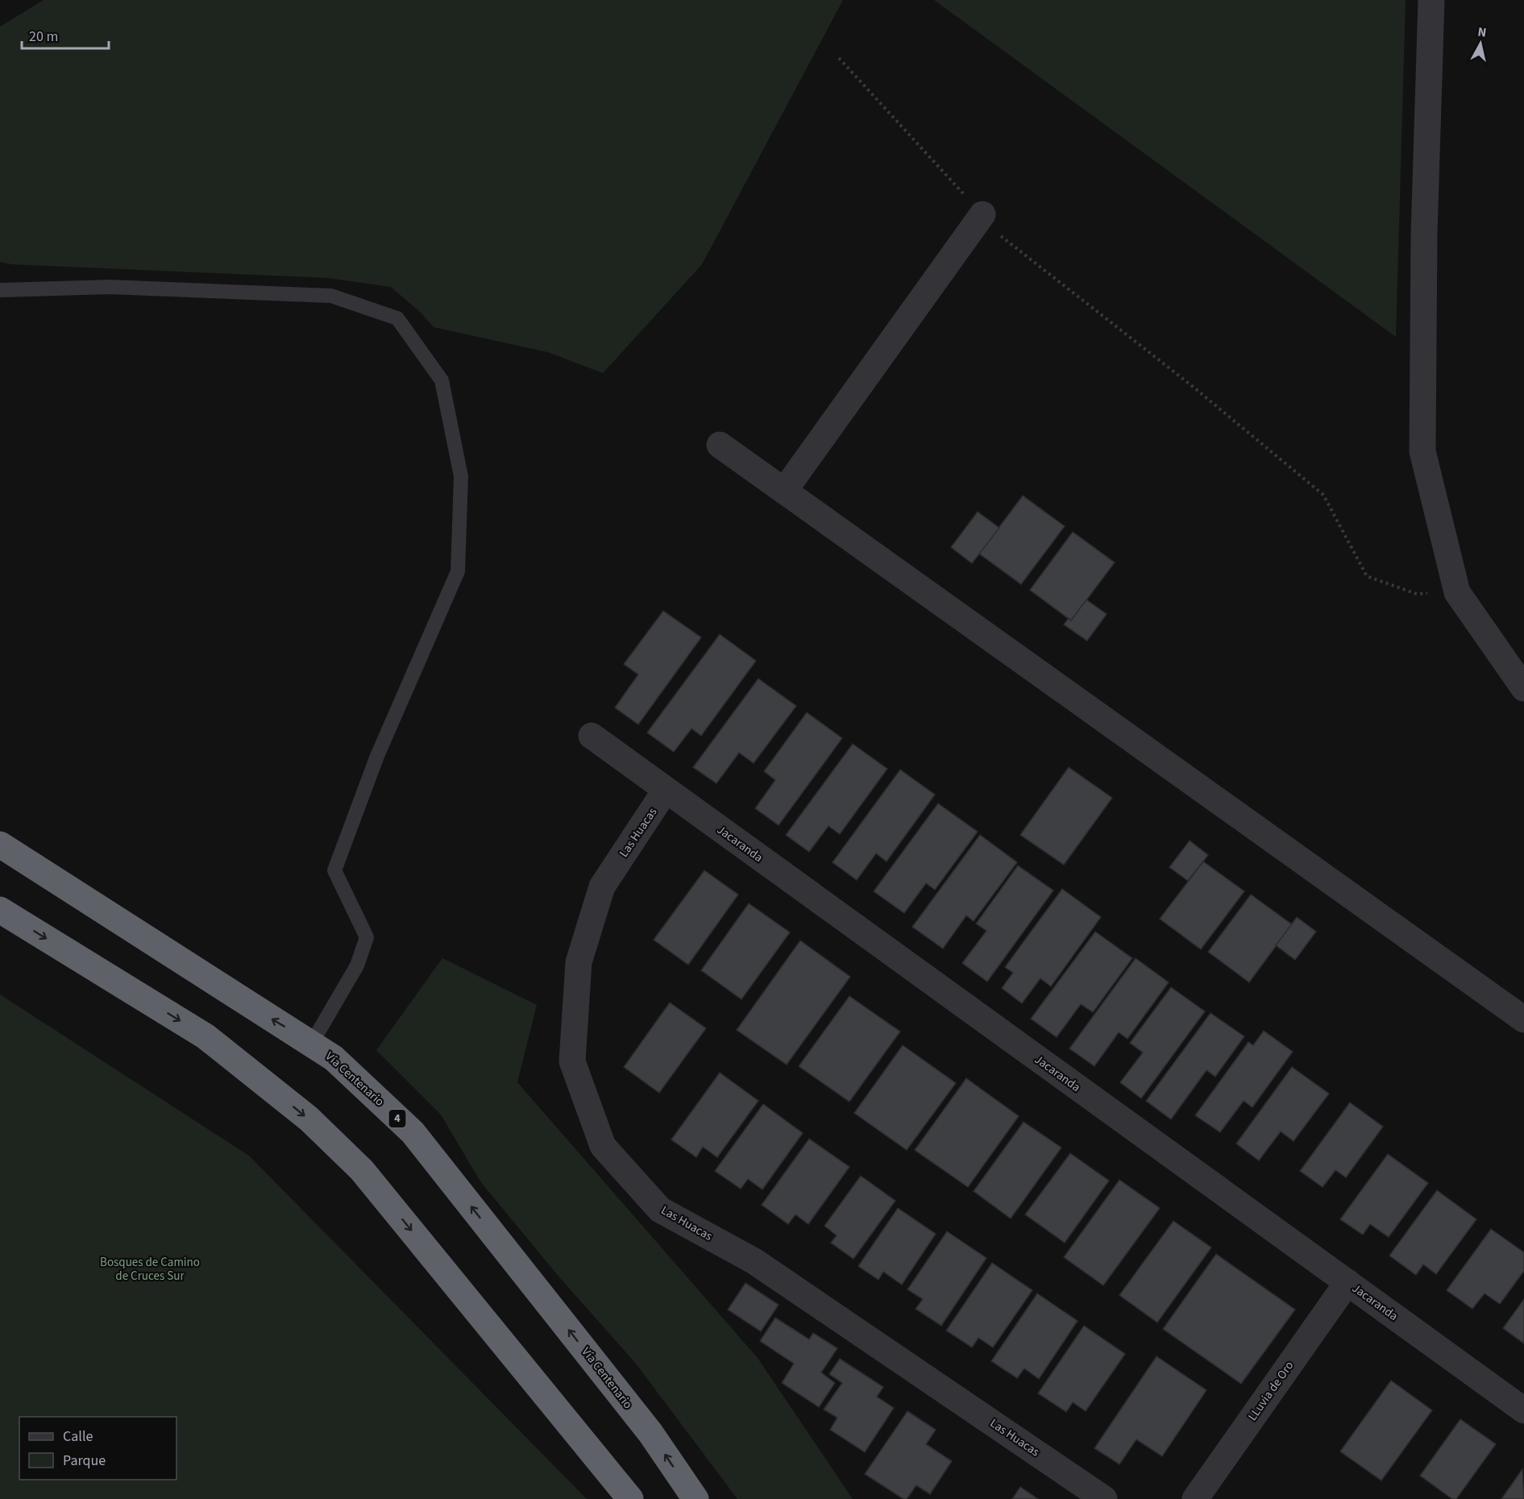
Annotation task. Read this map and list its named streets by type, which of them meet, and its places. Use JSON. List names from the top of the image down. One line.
{"streets":{"highway":["Vía Centenario","4"],"street":["Las Huacas","Jacaranda","LLuvia de Oro"]},"crossings":[["Las Huacas","Jacaranda"],["Jacaranda","LLuvia de Oro"]],"parks":["Bosques de Camino de Cruces Sur"],"legend":["Calle","Parque"],"scale_bar":"20 m","north":"top"}
